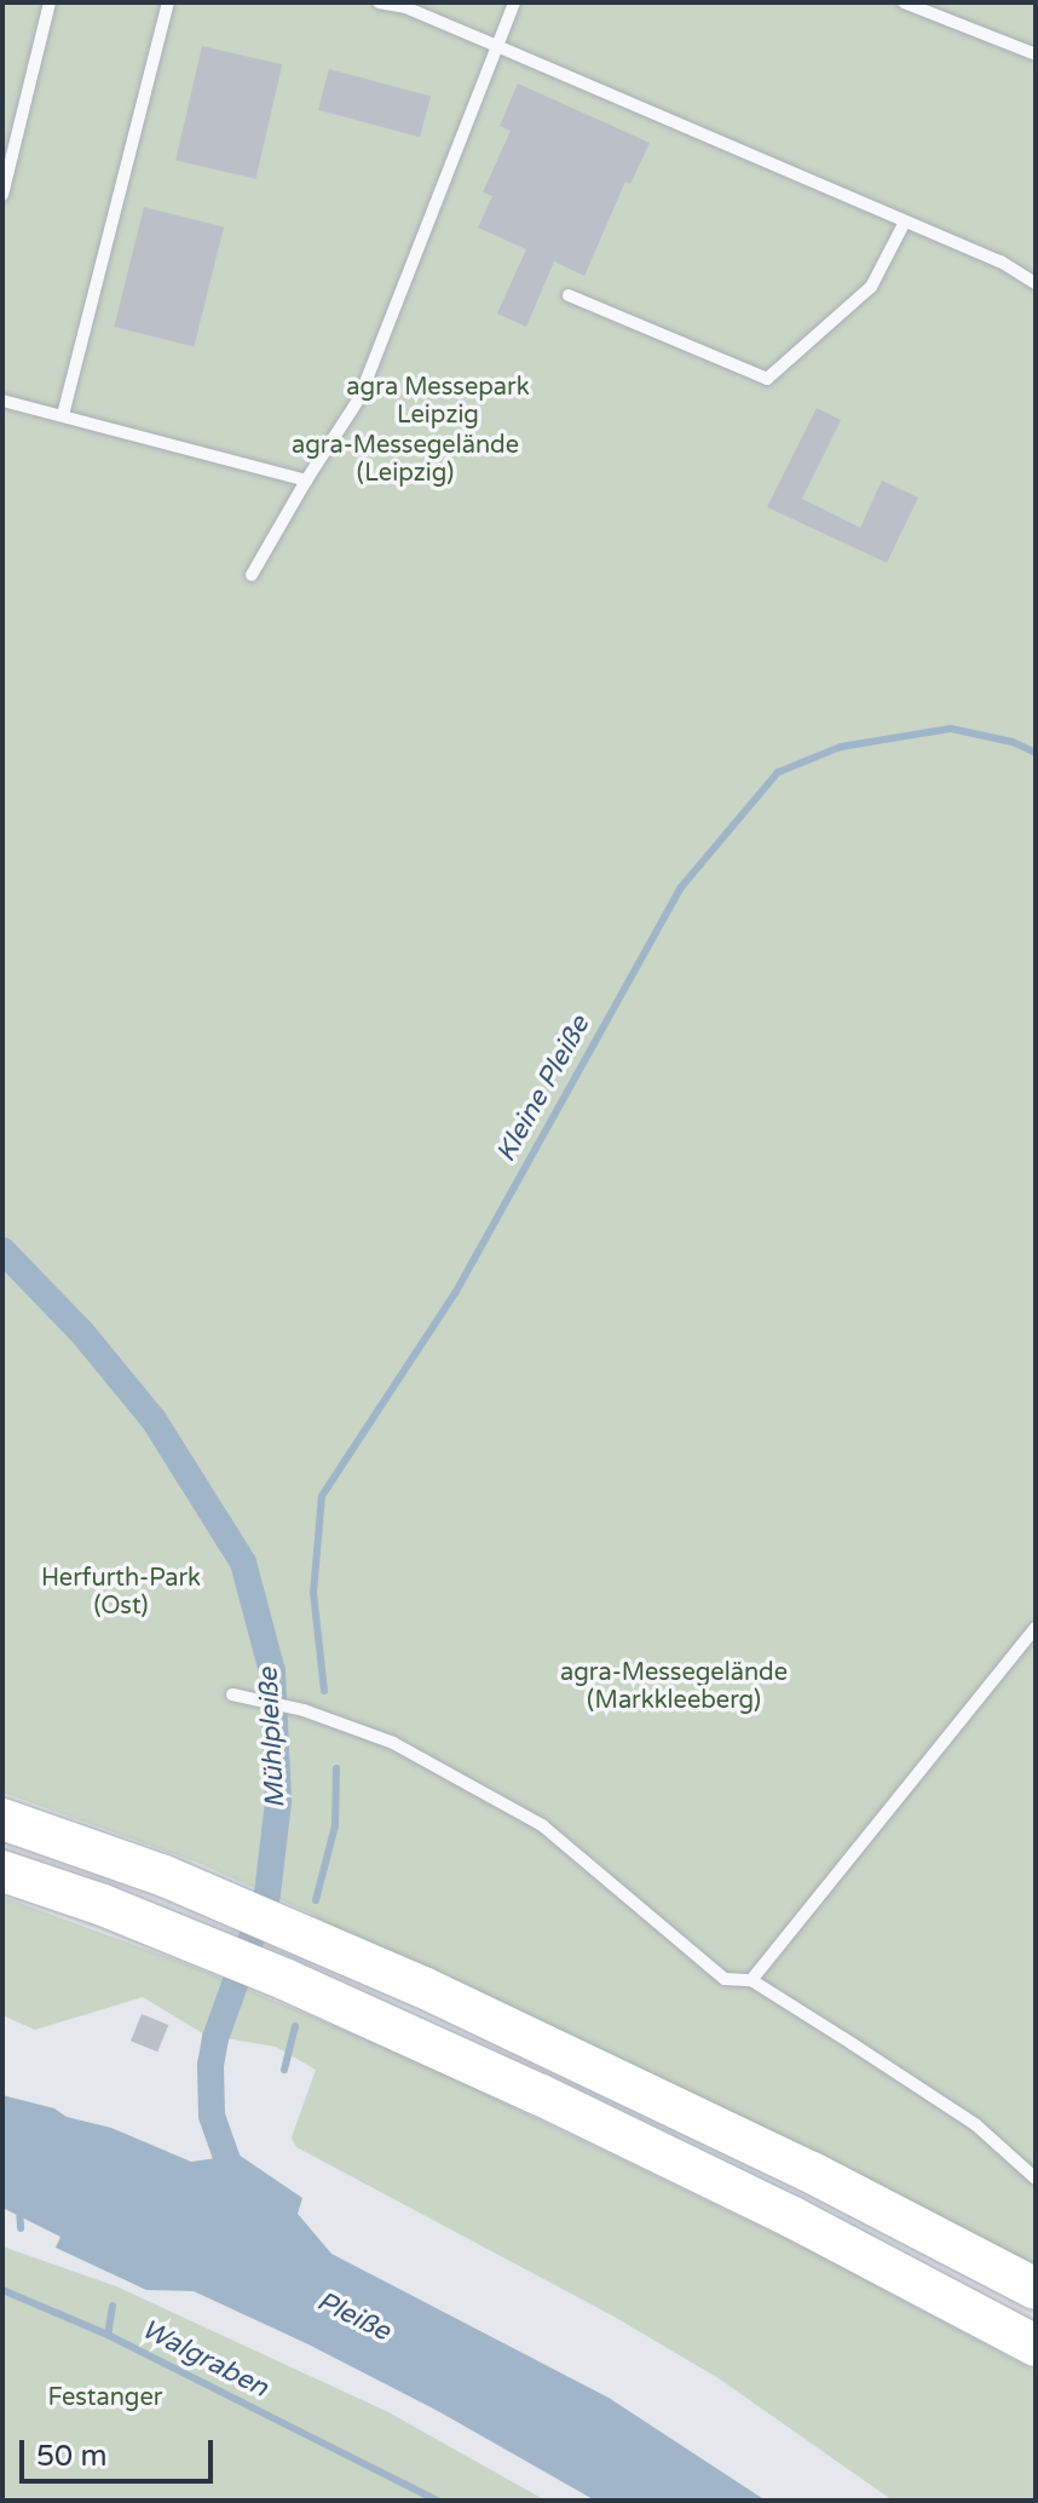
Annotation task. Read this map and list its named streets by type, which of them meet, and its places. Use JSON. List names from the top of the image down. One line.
{"water":["Kleine Pleiße","Mühlpleiße","Pleiße","Walgraben"],"parks":["agra Messepark Leipzig","agra-Messegelände (Leipzig)","Herfurth-Park (Ost)","agra-Messegelände (Markkleeberg)","Festanger"],"scale_bar":"50 m"}
